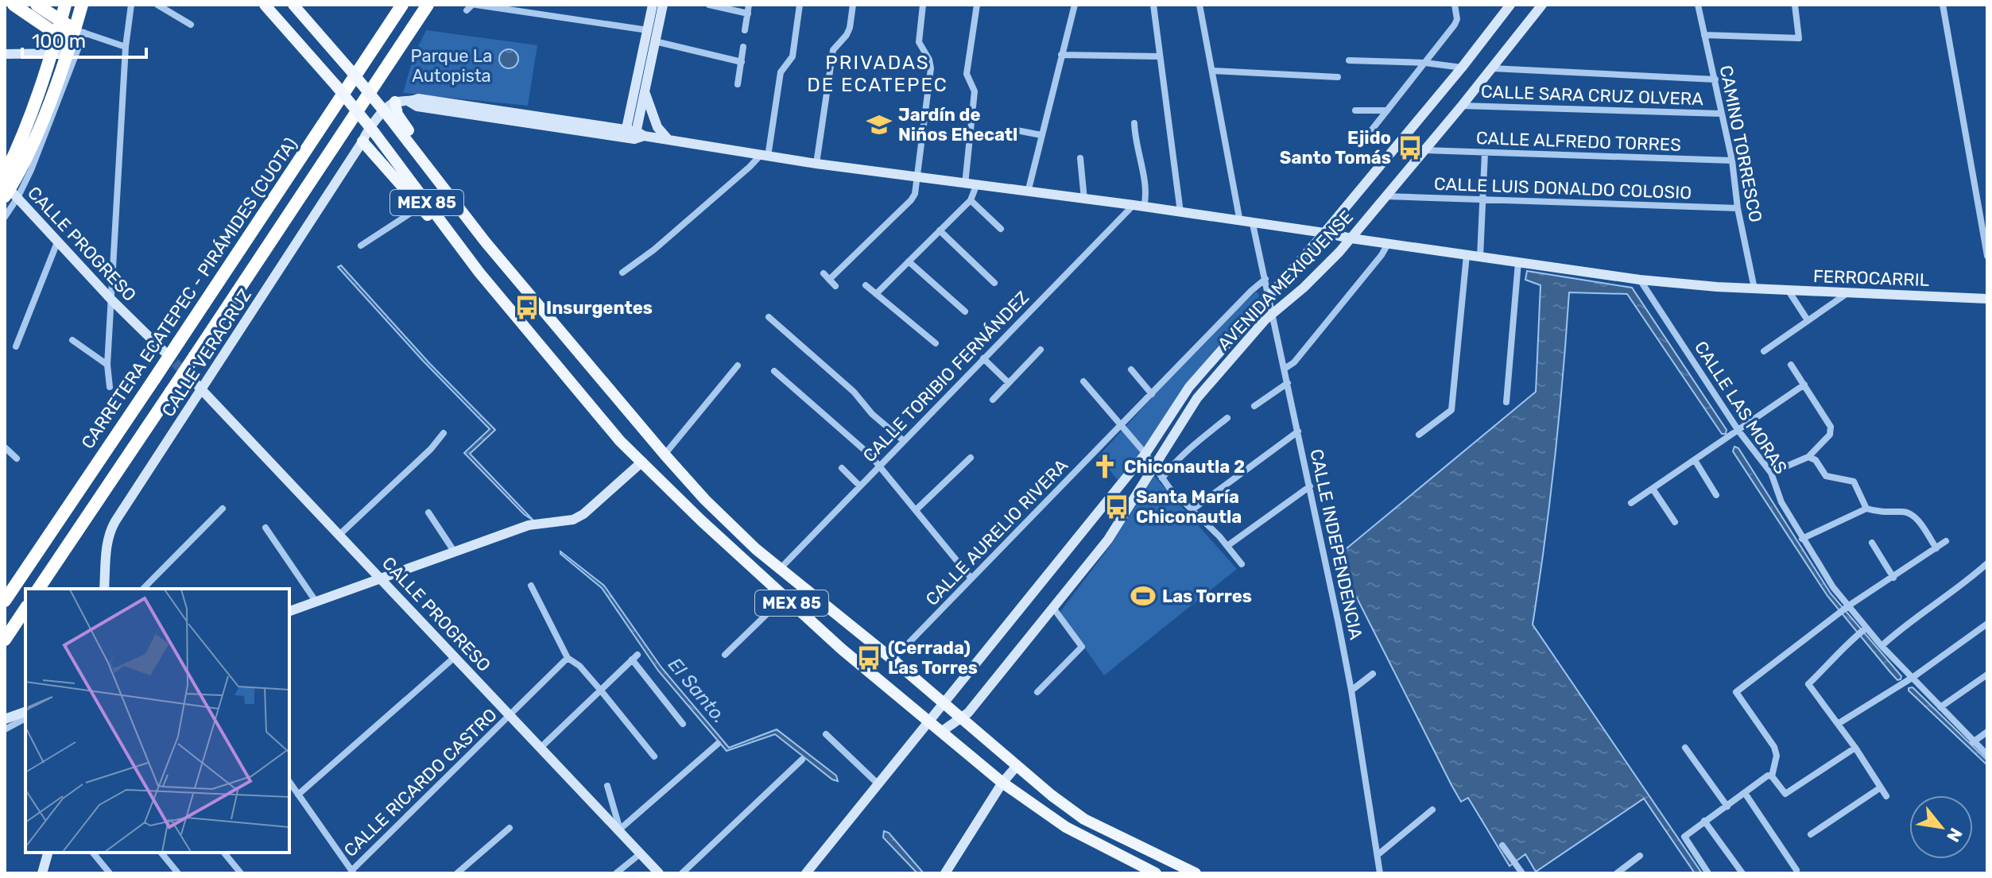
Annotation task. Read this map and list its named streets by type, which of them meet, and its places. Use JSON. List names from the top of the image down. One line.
{"streets":{"highway":["CARRETERA ECATEPEC - PIRÁMIDES (CUOTA)"],"main road":["MEX 85","CALLE PROGRESO","FERROCARRIL","AVENIDA MEXIQUENSE","CALLE VERACRUZ"],"street":["CALLE SARA CRUZ OLVERA","CALLE ALFREDO TORRES","CAMINO TORRESCO","CALLE LUIS DONALDO COLOSIO","CALLE TORIBIO FERNÁNDEZ","CALLE LAS MORAS","CALLE AURELIO RIVERA","CALLE INDEPENDENCIA","CALLE RICARDO CASTRO"]},"crossings":[["CALLE SARA CRUZ OLVERA","CAMINO TORRESCO"],["CALLE SARA CRUZ OLVERA","AVENIDA MEXIQUENSE"],["CALLE ALFREDO TORRES","CAMINO TORRESCO"],["CALLE ALFREDO TORRES","AVENIDA MEXIQUENSE"],["CAMINO TORRESCO","CALLE LUIS DONALDO COLOSIO"],["CAMINO TORRESCO","FERROCARRIL"],["CALLE LUIS DONALDO COLOSIO","AVENIDA MEXIQUENSE"],["MEX 85","AVENIDA MEXIQUENSE"],["MEX 85","CALLE TORIBIO FERNÁNDEZ"],["MEX 85","CALLE AURELIO RIVERA"],["CALLE PROGRESO","CALLE VERACRUZ"],["CALLE PROGRESO","CALLE RICARDO CASTRO"],["FERROCARRIL","AVENIDA MEXIQUENSE"],["FERROCARRIL","CALLE VERACRUZ"],["FERROCARRIL","CALLE TORIBIO FERNÁNDEZ"],["FERROCARRIL","CALLE LAS MORAS"],["FERROCARRIL","CALLE INDEPENDENCIA"],["AVENIDA MEXIQUENSE","CALLE INDEPENDENCIA"],["CALLE AURELIO RIVERA","CALLE INDEPENDENCIA"]],"districts":["PRIVADAS DE ECATEPEC"],"water":["El Santo."],"parks":["Parque La Autopista"],"places":{"school or university":["Jardín de Niños Ehecatl"],"bus stop":["Ejido Santo Tomás","Insurgentes","Santa María Chiconautla","(Cerrada) Las Torres"],"church":["Chiconautla 2"],"sports":["Las Torres"]},"scale_bar":"100 m","north":"bottom right"}
